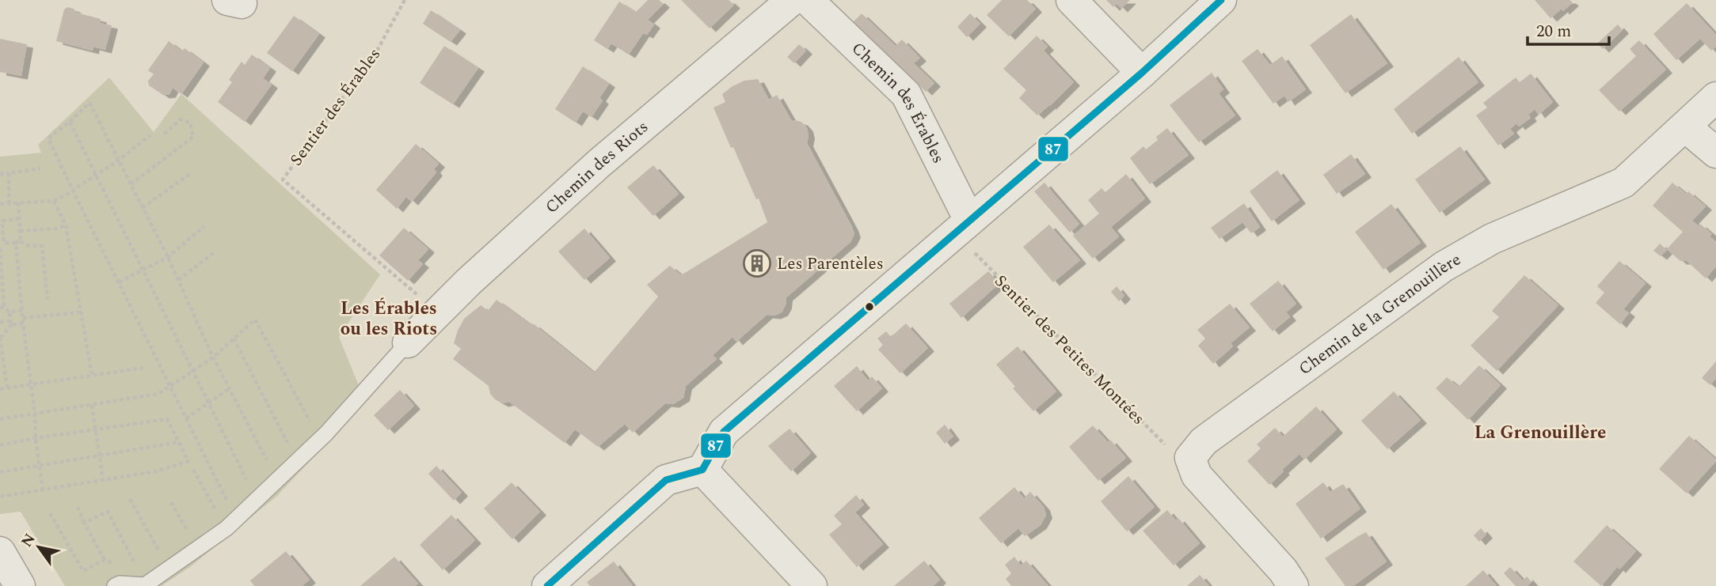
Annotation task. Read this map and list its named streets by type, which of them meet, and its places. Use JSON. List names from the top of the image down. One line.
{"streets":{"street":["Chemin des Érables","Chemin des Riots","Chemin de la Grenouillère"],"path":["Sentier des Érables","Sentier des Petites Montées"]},"crossings":[["Chemin des Érables","Chemin des Riots"],["Chemin des Érables","Sentier des Petites Montées"],["Sentier des Érables","Chemin des Riots"],["Chemin de la Grenouillère","Sentier des Petites Montées"]],"districts":["Les Érables ou les Riots","La Grenouillère"],"places":{"building":["Les Parentèles"]},"lines":["transit line 87"],"scale_bar":"20 m","north":"top left"}
